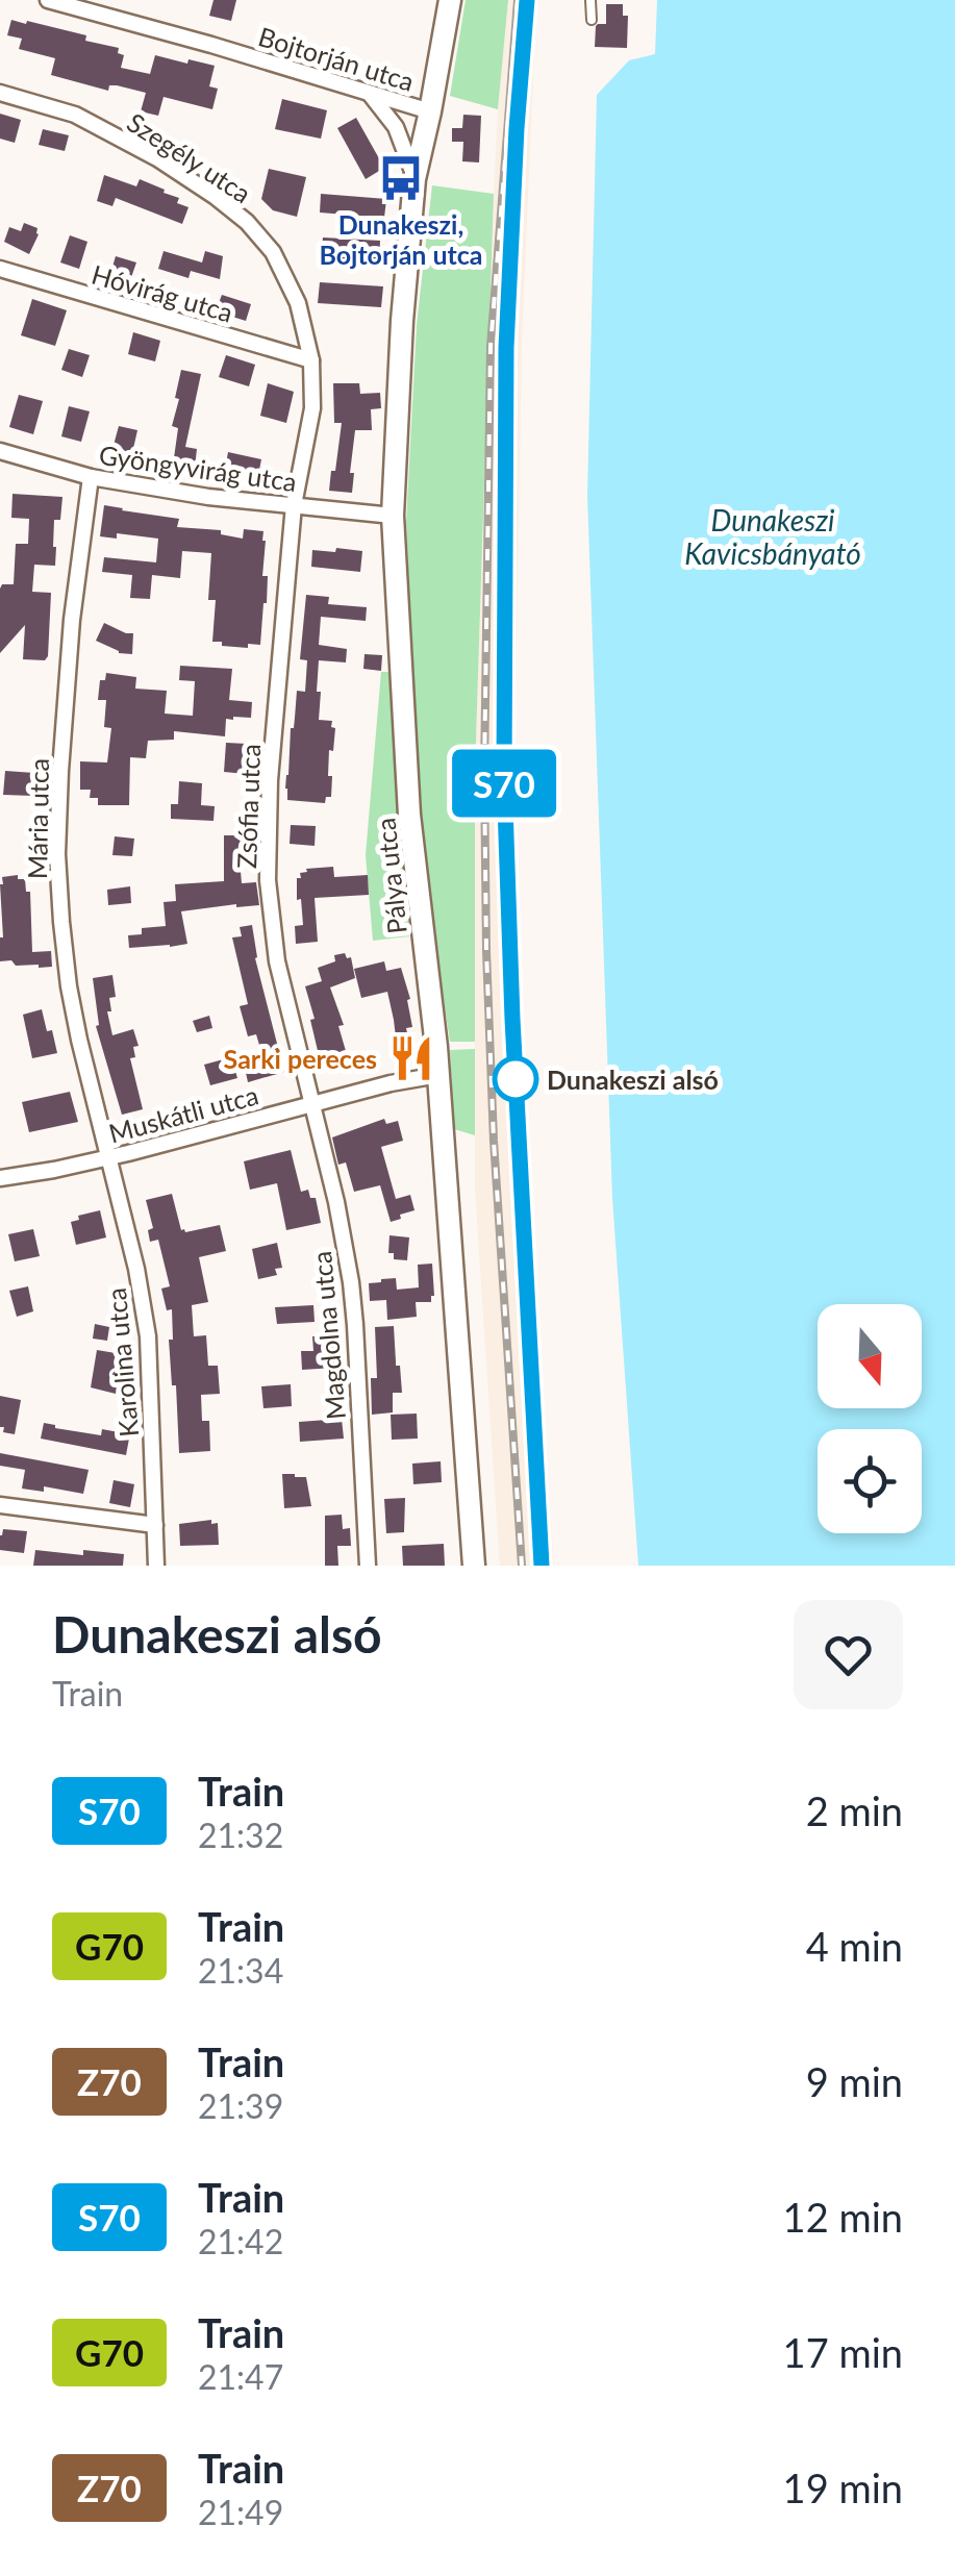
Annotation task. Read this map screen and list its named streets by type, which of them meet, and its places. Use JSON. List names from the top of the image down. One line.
{"streets":{"street":["Bojtorján utca","Szegély utca","Hóvirág utca","Gyöngyvirág utca","Zsófia utca","Mária utca","Pálya utca","Muskátli utca","Magdolna utca","Karolina utca"]},"crossings":[["Bojtorján utca","Pálya utca"],["Szegély utca","Hóvirág utca"],["Szegély utca","Gyöngyvirág utca"],["Szegély utca","Zsófia utca"],["Gyöngyvirág utca","Zsófia utca"],["Gyöngyvirág utca","Mária utca"],["Gyöngyvirág utca","Pálya utca"],["Zsófia utca","Muskátli utca"],["Zsófia utca","Magdolna utca"],["Mária utca","Muskátli utca"],["Mária utca","Karolina utca"],["Pálya utca","Muskátli utca"],["Muskátli utca","Magdolna utca"],["Muskátli utca","Karolina utca"]],"water":["Dunakeszi Kavicsbányató"],"places":{"bus stop":["Dunakeszi, Bojtorján utca"],"restaurant":["Sarki pereces"],"other":["Dunakeszi alsó"]},"north":"bottom","page":{"on_map":"S70","heading":["Dunakeszi alsó","Train"],"list":[{"mark":"S70","name":"Train","note":"21:32","value":"2 min"},{"mark":"G70","name":"Train","note":"21:34","value":"4 min"},{"mark":"Z70","name":"Train","note":"21:39","value":"9 min"},{"mark":"S70","name":"Train","note":"21:42","value":"12 min"},{"mark":"G70","name":"Train","note":"21:47","value":"17 min"},{"mark":"Z70","name":"Train","note":"21:49","value":"19 min"}]}}
